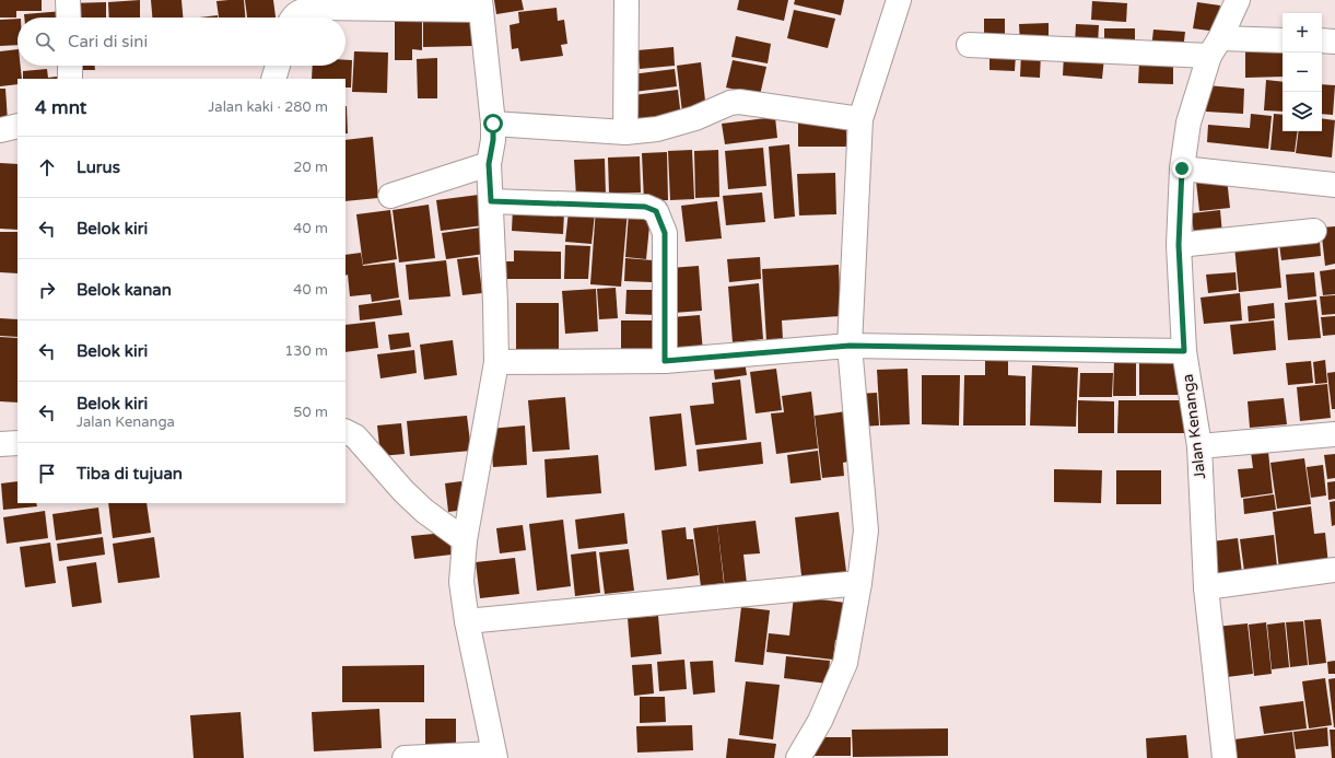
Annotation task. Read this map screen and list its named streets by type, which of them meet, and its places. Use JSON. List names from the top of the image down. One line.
{"streets":{"street":["Jalan Kenanga"]},"page":{"map_buttons":["+","−"],"search":"Cari di sini","heading":["4 mnt","Jalan kaki · 280 m"],"list":[["Lurus","20 m"],["Belok kiri","40 m"],["Belok kanan","40 m"],["Belok kiri","130 m"],["Belok kiri","Jalan Kenanga","50 m"],"Tiba di tujuan"]}}
